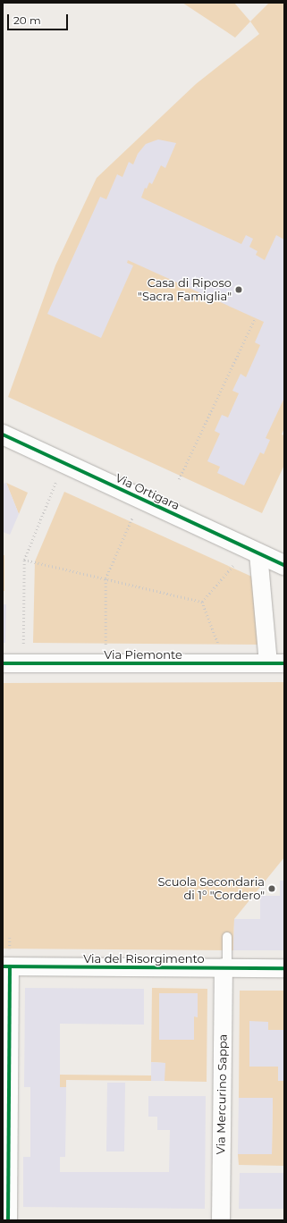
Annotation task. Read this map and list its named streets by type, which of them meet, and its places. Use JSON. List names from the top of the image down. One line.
{"streets":{"street":["Via Ortigara","Via Piemonte","Via del Risorgimento","Via Mercurino Sappa"]},"crossings":[["Via del Risorgimento","Via Mercurino Sappa"]],"places":["Casa di Riposo \"Sacra Famiglia\"","Scuola Secondaria di 1° \"Cordero\""],"scale_bar":"20 m"}
